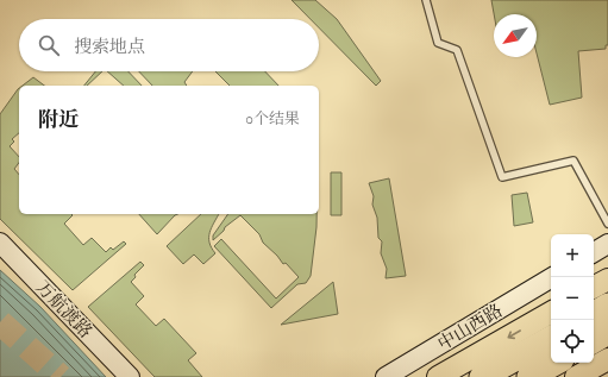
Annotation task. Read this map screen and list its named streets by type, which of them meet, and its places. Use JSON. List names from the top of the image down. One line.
{"streets":{"main road":["中山西路"],"street":["万航渡路"]},"north":"bottom left","page":{"search":"搜索地点","heading":["附近","0个结果"],"map_buttons":["+","−"]}}
